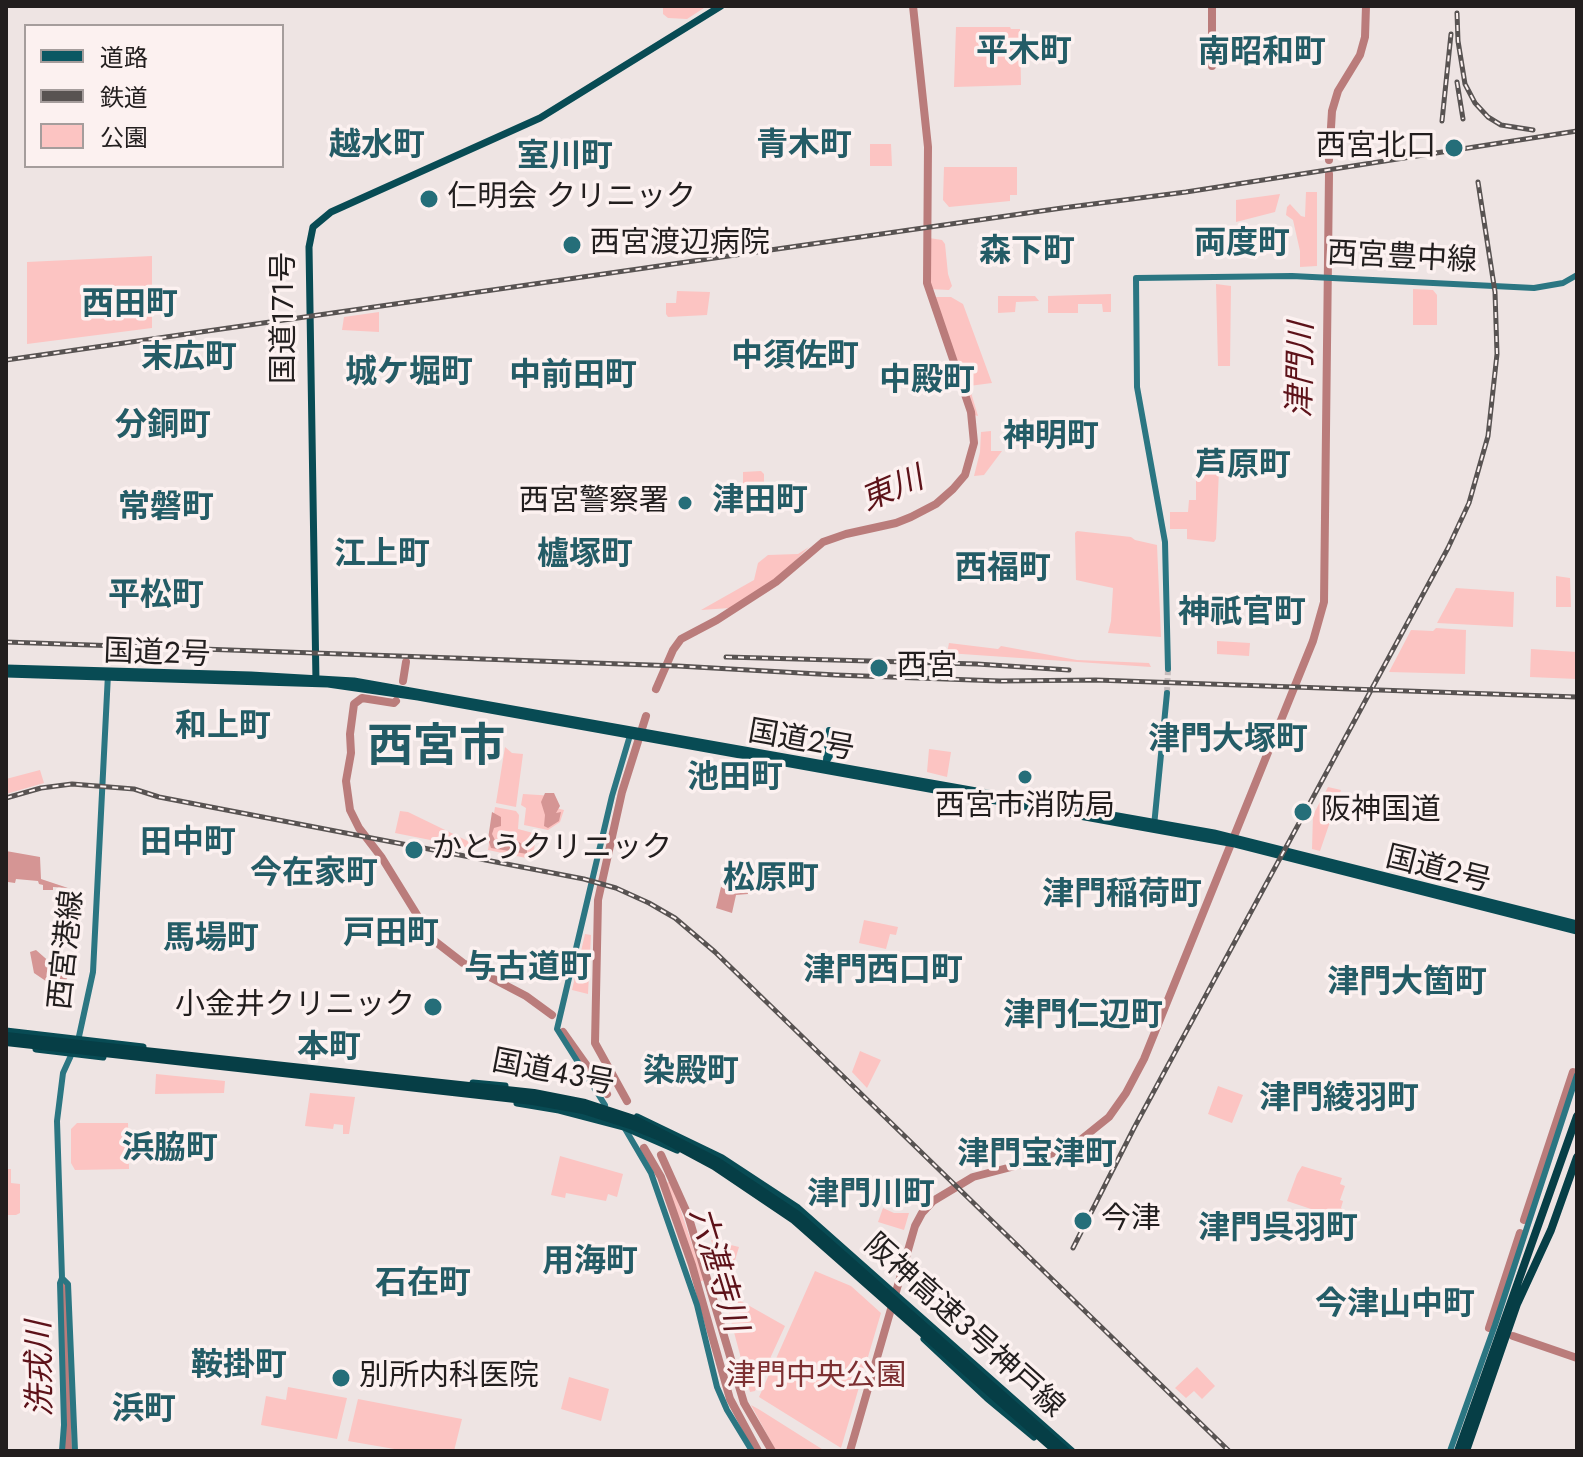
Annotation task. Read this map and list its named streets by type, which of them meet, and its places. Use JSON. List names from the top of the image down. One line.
{"streets":{"highway":["国道171号","国道2号","国道43号","阪神高速3号神戸線"],"main road":["西宮豊中線","西宮港線"]},"crossings":[["国道171号","国道2号"],["国道2号","西宮港線"],["西宮港線","国道43号"],["国道43号","阪神高速3号神戸線"]],"districts":["平木町","南昭和町","越水町","青木町","室川町","両度町","森下町","西田町","中須佐町","末広町","城ケ堀町","中前田町","中殿町","分銅町","神明町","芦原町","津田町","常磐町","江上町","櫨塚町","西福町","平松町","神祇官町","和上町","津門大塚町","西宮市","池田町","田中町","今在家町","松原町","津門稲荷町","戸田町","馬場町","与古道町","津門西口町","津門大箇町","津門仁辺町","本町","染殿町","津門綾羽町","浜脇町","津門宝津町","津門川町","津門呉羽町","用海町","石在町","今津山中町","鞍掛町","浜町"],"water":["津門川","東川","六湛寺川","洗戎川"],"parks":["津門中央公園"],"places":["西宮北口","仁明会 クリニック","西宮渡辺病院","西宮警察署","西宮","西宮市消防局","阪神国道","かとうクリニック","小金井クリニック","今津","別所内科医院"],"legend":["道路","鉄道","公園"]}
